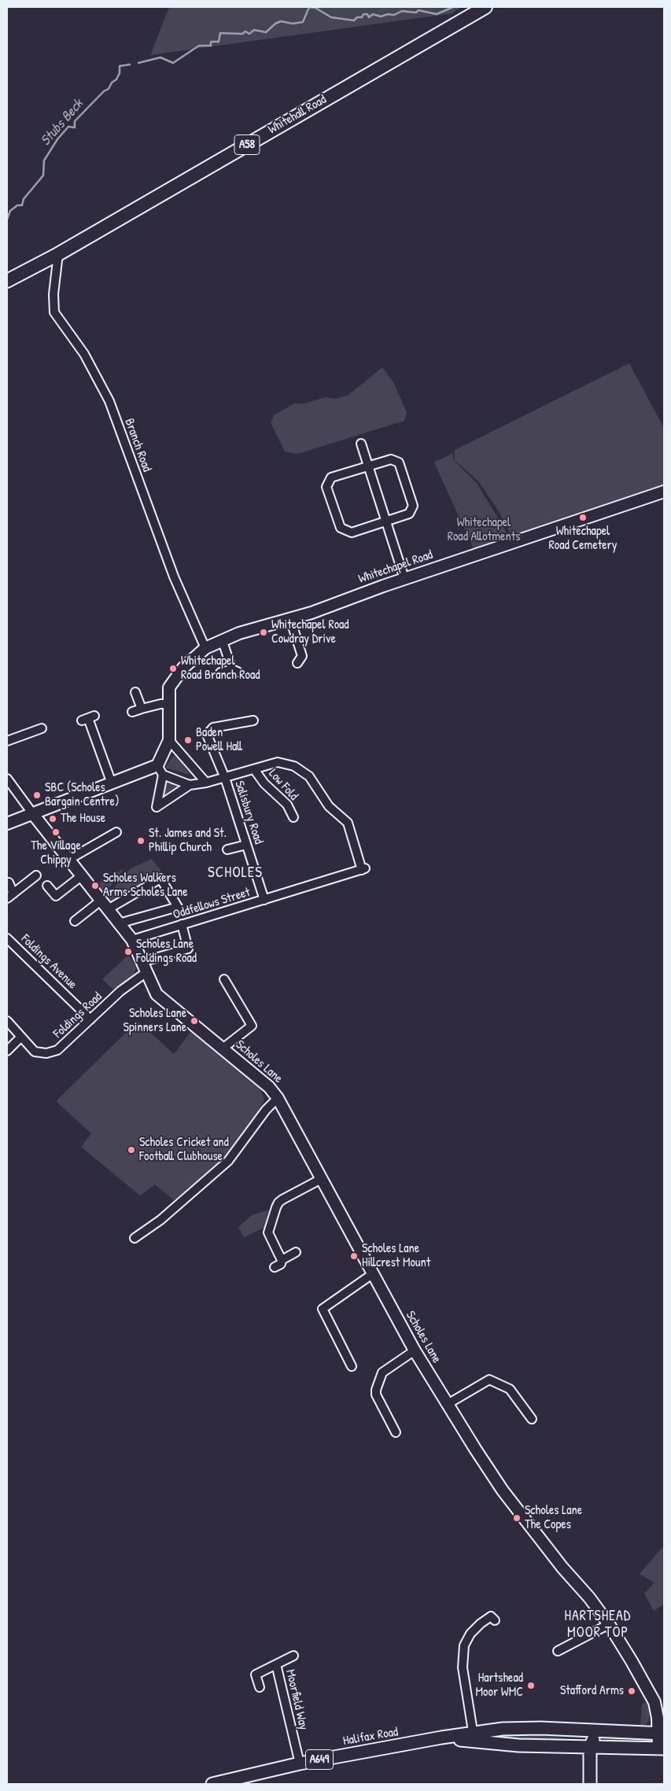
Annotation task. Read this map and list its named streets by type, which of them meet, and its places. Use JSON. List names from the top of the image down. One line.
{"streets":{"highway":["Whitehall Road","A58"],"main road":["Whitechapel Road","Scholes Lane","Halifax Road","A649"],"street":["Branch Road","Low Fold","Salisbury Road","Oddfellows Street","Foldings Avenue","Foldings Road","Moorfield Way"]},"crossings":[["Whitehall Road","Branch Road"],["Branch Road","Whitechapel Road"],["Low Fold","Oddfellows Street"],["Salisbury Road","Oddfellows Street"],["Oddfellows Street","Foldings Road"],["Oddfellows Street","Scholes Lane"],["Foldings Avenue","Foldings Road"],["Foldings Road","Scholes Lane"],["Scholes Lane","Halifax Road"],["Moorfield Way","Halifax Road"]],"districts":["SCHOLES","HARTSHEAD MOOR TOP"],"water":["Stubs Beck"],"parks":["Whitechapel Road Allotments"],"places":["Whitechapel Road Cemetery","Whitechapel Road Cowdray Drive","Whitechapel Road Branch Road","Baden Powell Hall","SBC (Scholes Bargain Centre)","The House","The Village Chippy","St. James and St. Phillip Church","Scholes Walkers Arms Scholes Lane","Scholes Lane Foldings Road","Scholes Lane Spinners Lane","Scholes Cricket and Football Clubhouse","Scholes Lane Hillcrest Mount","Scholes Lane The Copes","Hartshead Moor WMC","Stafford Arms"]}
